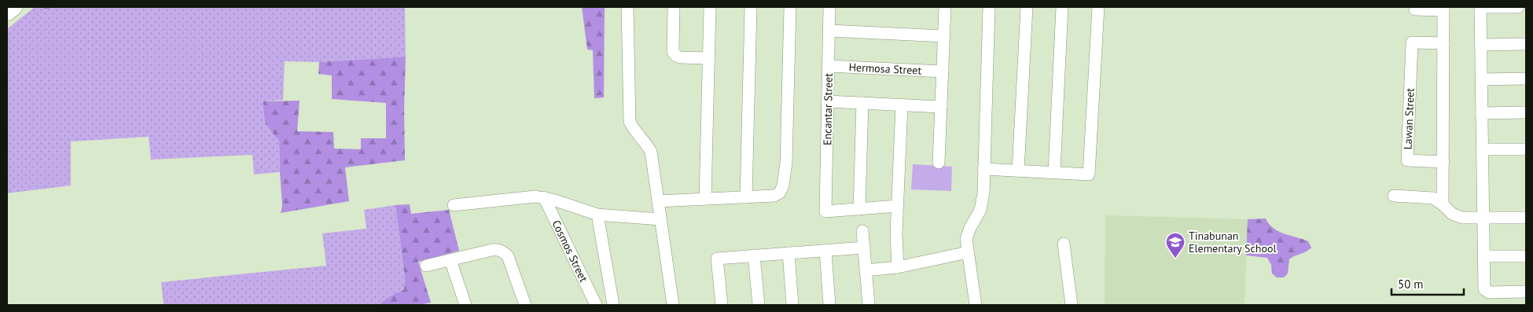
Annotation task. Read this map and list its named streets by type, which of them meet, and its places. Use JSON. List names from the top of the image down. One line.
{"streets":{"street":["Hermosa Street","Encantar Street","Lawan Street","Cosmos Street"]},"crossings":[["Hermosa Street","Encantar Street"]],"places":{"school or university":["Tinabunan Elementary School"]},"scale_bar":"50 m"}
